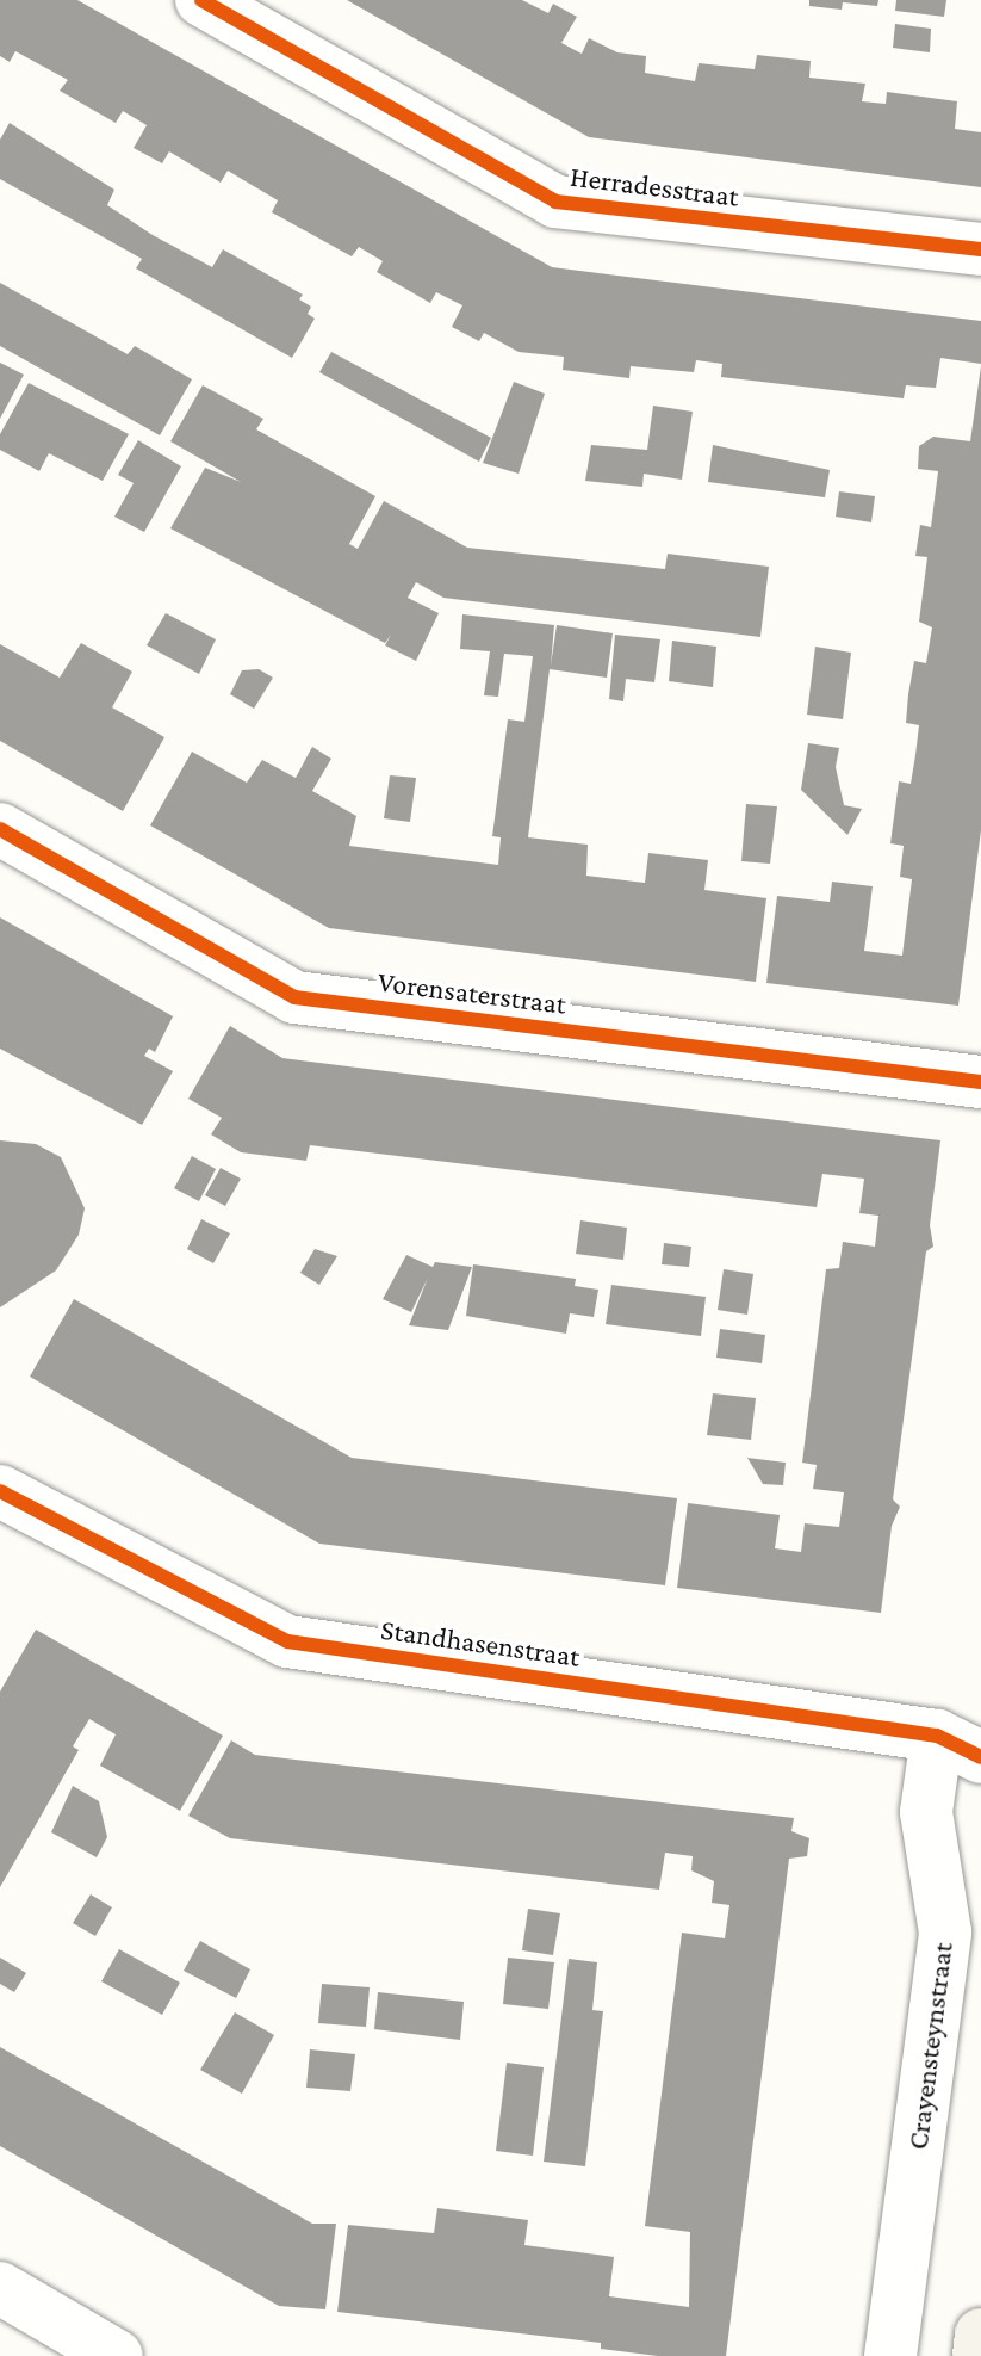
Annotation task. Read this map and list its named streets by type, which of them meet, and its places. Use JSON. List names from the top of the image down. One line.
{"streets":{"street":["Herradesstraat","Vorensaterstraat","Standhasenstraat","Crayensteynstraat"]},"crossings":[["Standhasenstraat","Crayensteynstraat"]]}
